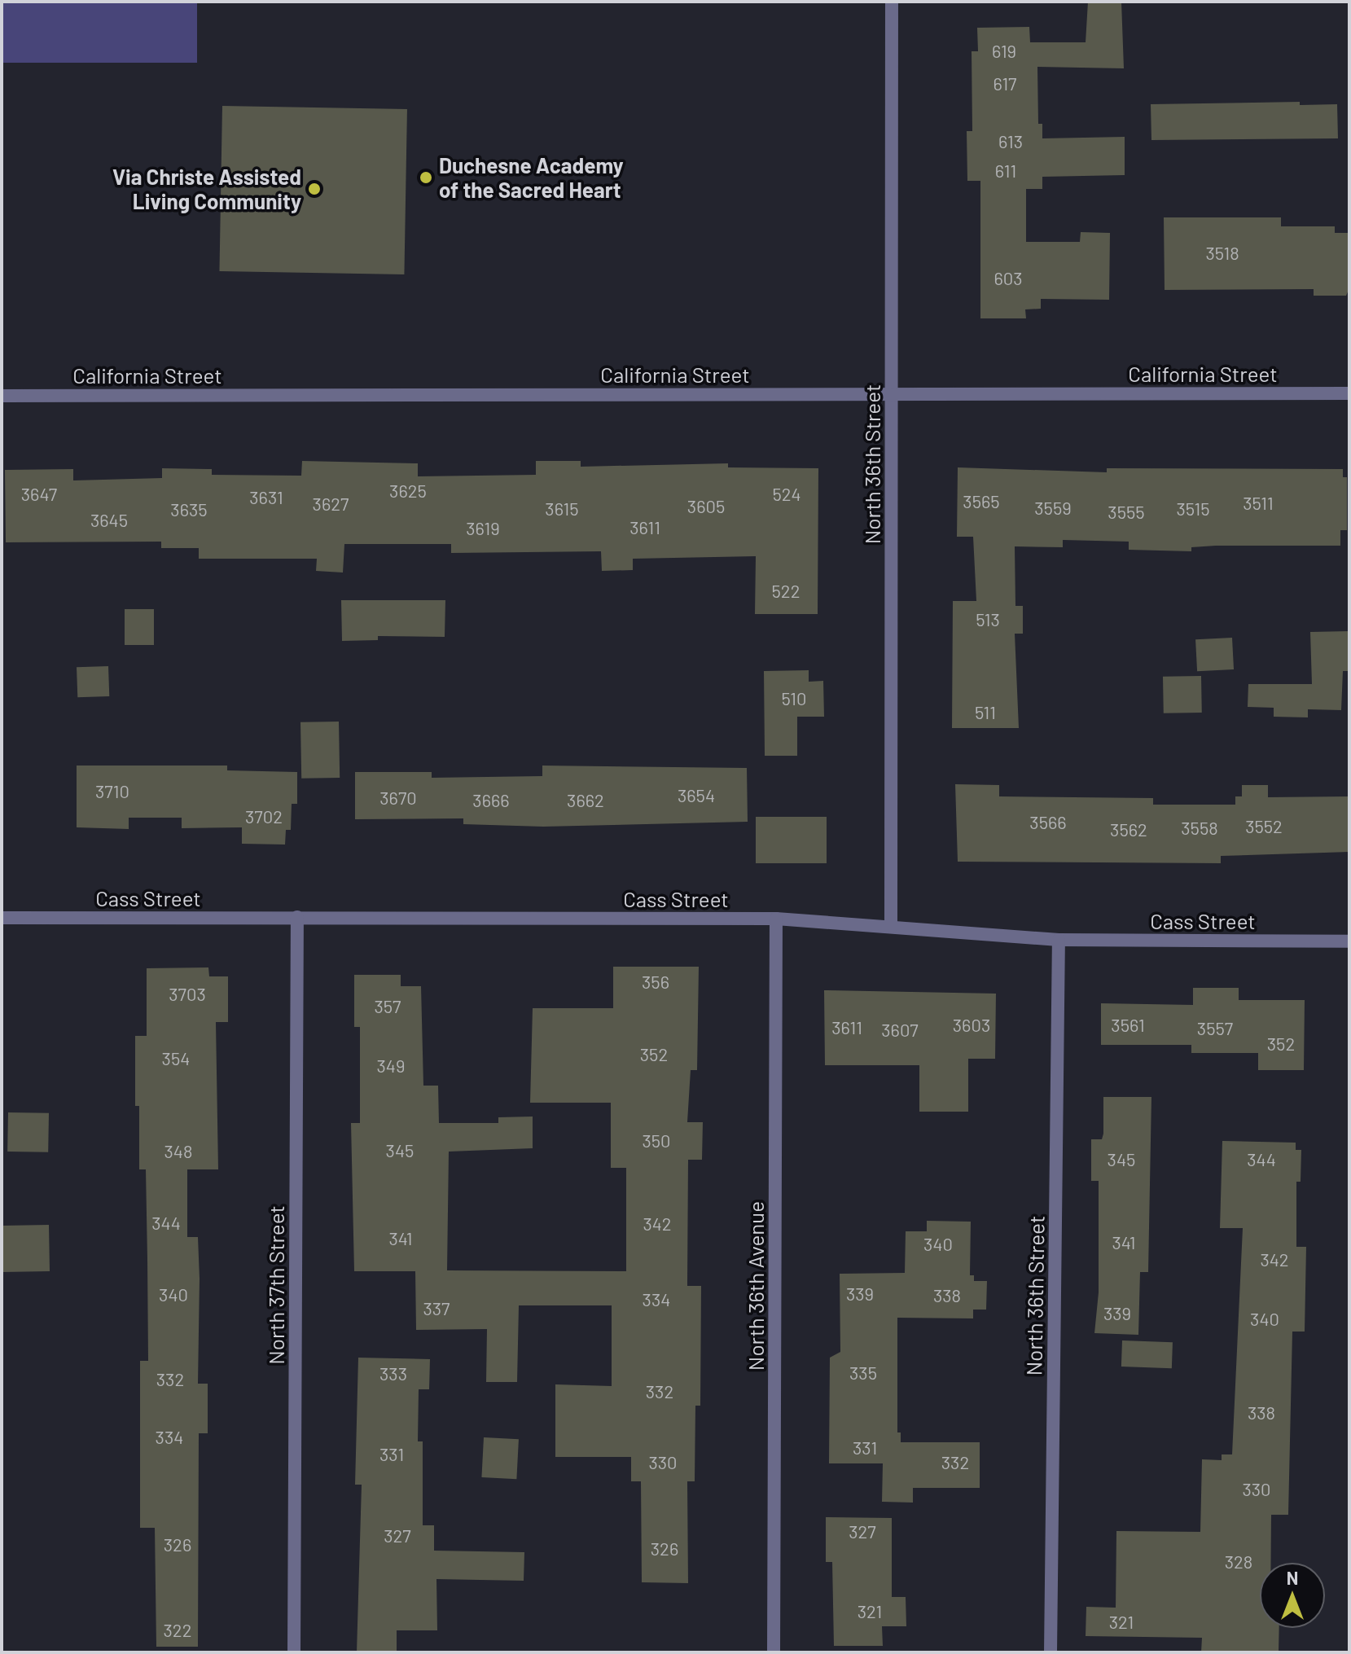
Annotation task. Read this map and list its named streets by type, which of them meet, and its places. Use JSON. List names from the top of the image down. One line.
{"streets":{"street":["California Street","North 36th Street","Cass Street","North 37th Street","North 36th Avenue"]},"crossings":[["California Street","North 36th Street"],["North 36th Street","Cass Street"],["Cass Street","North 37th Street"],["Cass Street","North 36th Avenue"]],"places":["Duchesne Academy of the Sacred Heart","Via Christe Assisted Living Community"],"house_numbers":["619","617","613","611","3518","603","3625","3647","524","3631","3565","3511","3627","3605","3559","3615","3515","3635","3555","3645","3611","3619","522","513","510","511","3710","3654","3670","3666","3662","3702","3566","3552","3558","3562","356","3703","357","3603","3561","3611","3557","3607","352","352","354","349","350","345","348","345","344","344","342","341","341","340","342","339","340","338","334","337","339","340","335","333","332","332","338","334","331","331","330","332","330","327","327","326","326","328","321","321","322"],"north":"top"}
